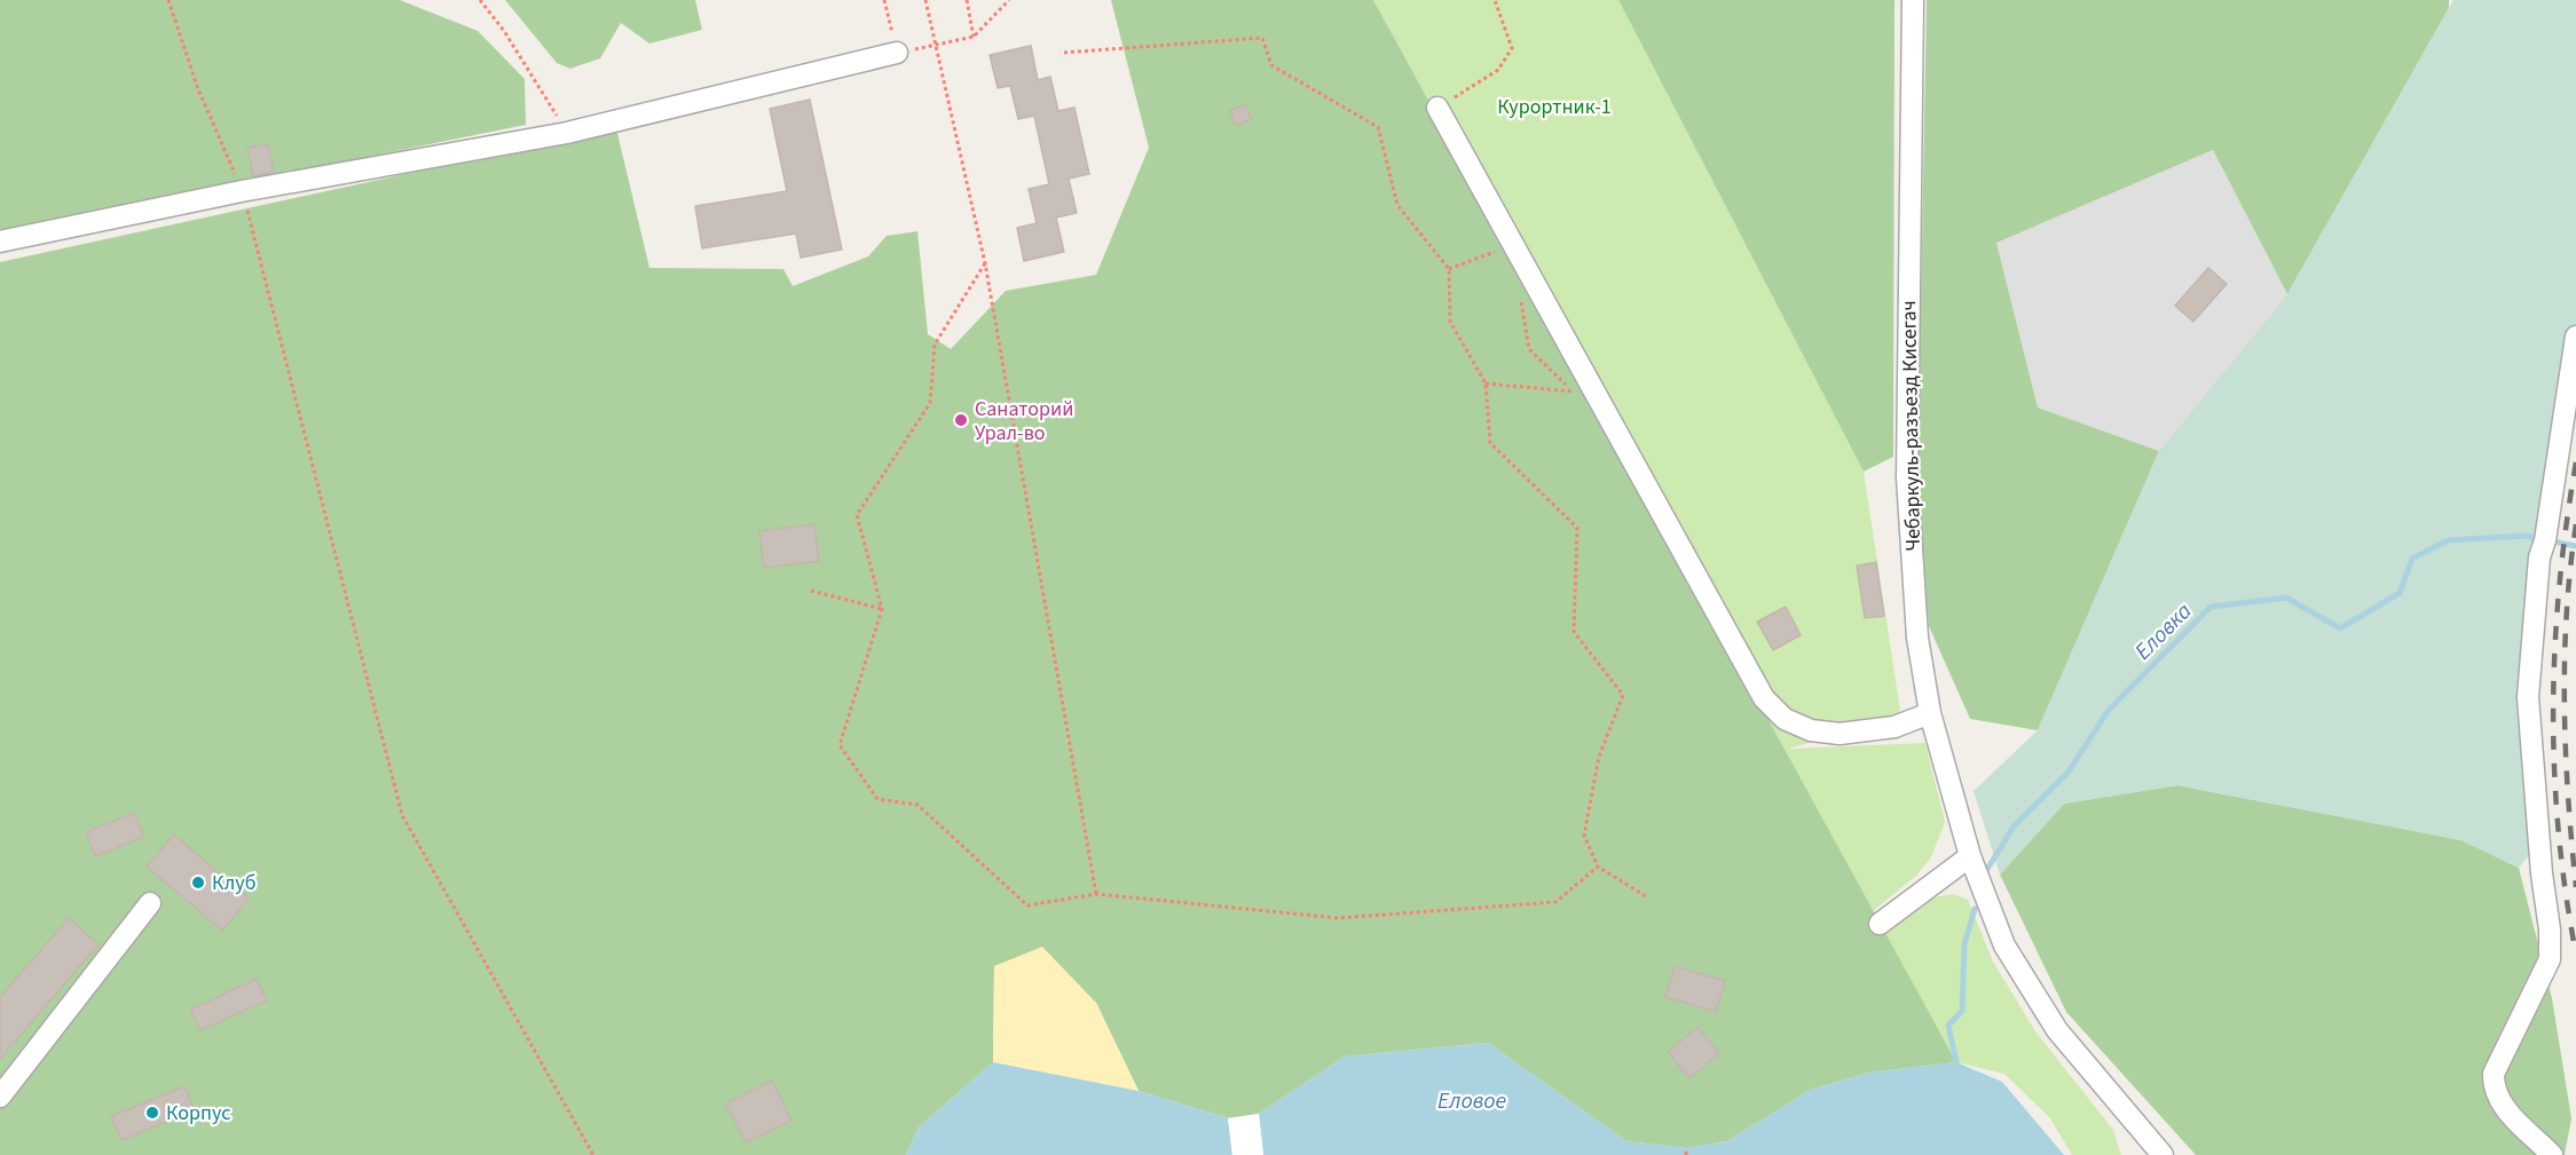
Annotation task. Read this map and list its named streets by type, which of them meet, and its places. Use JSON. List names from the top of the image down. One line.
{"streets":{"street":["Чебаркуль-разъезд Кисегач"]},"water":["Еловка","Еловое"],"parks":["Курортник-1"],"places":["Санаторий Урал-во","Клуб","Корпус"]}
